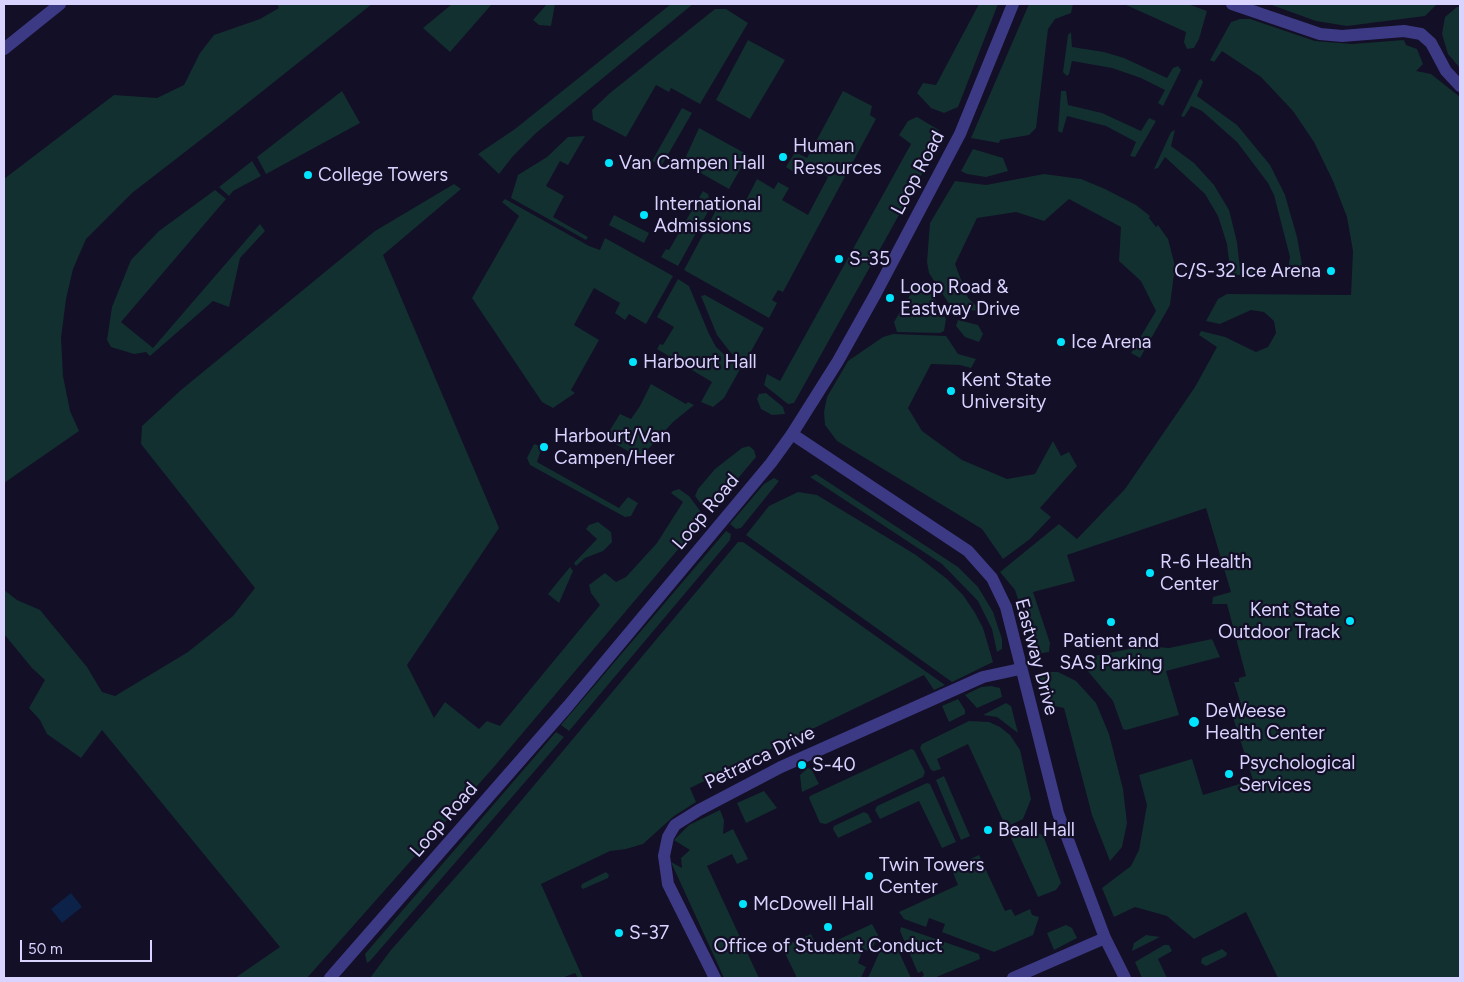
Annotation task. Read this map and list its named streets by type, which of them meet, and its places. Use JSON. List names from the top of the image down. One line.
{"streets":{"street":["Loop Road","Eastway Drive","Petrarca Drive"]},"crossings":[["Loop Road","Eastway Drive"],["Eastway Drive","Petrarca Drive"]],"places":["Human Resources","Van Campen Hall","College Towers","International Admissions","S-35","C/S-32 Ice Arena","Loop Road & Eastway Drive","Ice Arena","Harbourt Hall","Kent State University","Harbourt/Van Campen/Heer","R-6 Health Center","Kent State Outdoor Track","Patient and SAS Parking","DeWeese Health Center","S-40","Psychological Services","Beall Hall","Twin Towers Center","McDowell Hall","Office of Student Conduct","S-37"],"scale_bar":"50 m"}
